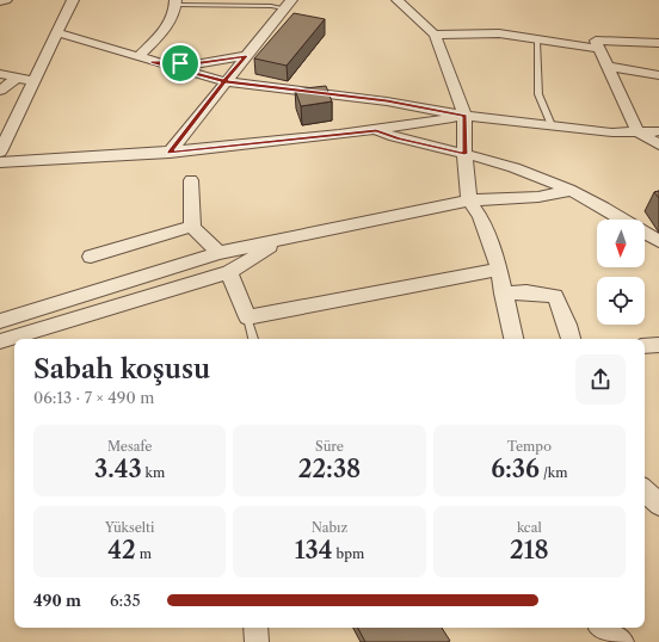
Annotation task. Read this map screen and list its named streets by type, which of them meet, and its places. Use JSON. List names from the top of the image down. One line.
{"north":"bottom","page":{"heading":["Sabah koşusu","06:13 · 7 × 490 m"],"stats":[["Mesafe","3.43 km"],["Süre","22:38"],["Tempo","6:36 /km"],["Yükselti","42 m"],["Nabız","134 bpm"],["kcal","218"]],"list":[{"name":"490 m","note":"6:35"}]}}
